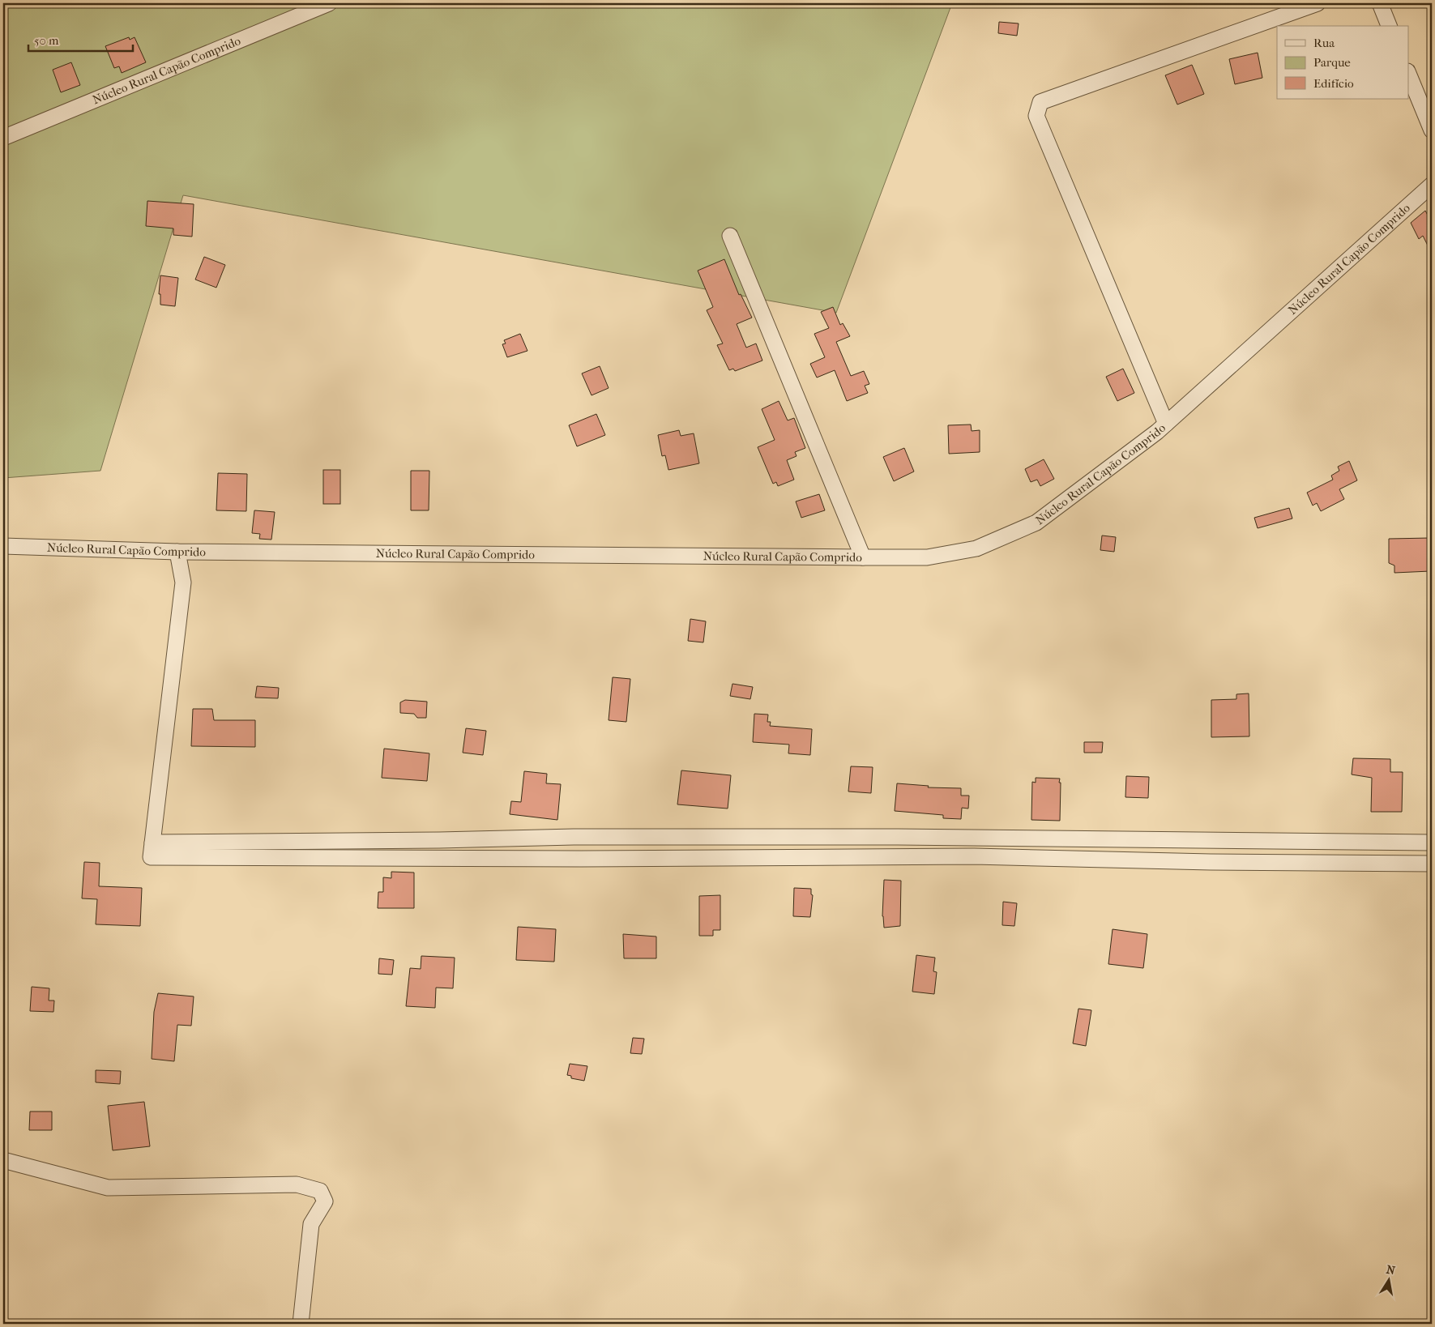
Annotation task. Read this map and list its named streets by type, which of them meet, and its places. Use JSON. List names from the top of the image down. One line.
{"streets":{"street":["Núcleo Rural Capão Comprido"]},"legend":["Rua","Parque","Edifício"],"scale_bar":"50 m","north":"top"}
